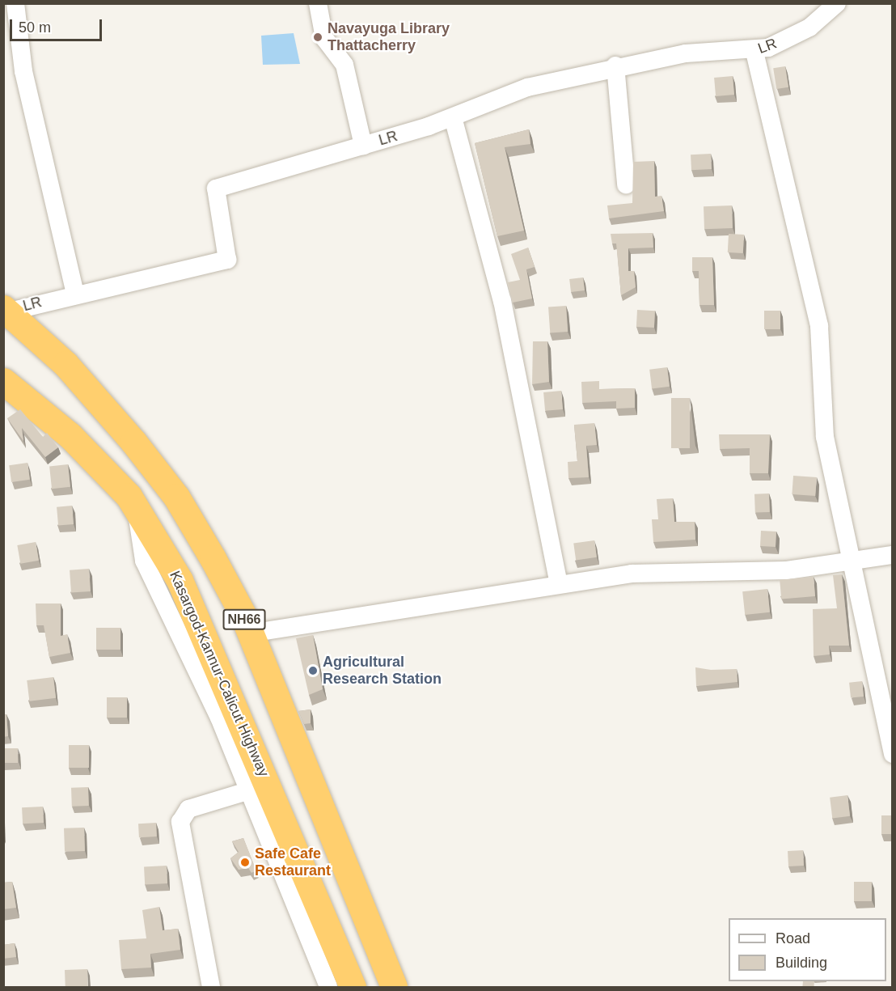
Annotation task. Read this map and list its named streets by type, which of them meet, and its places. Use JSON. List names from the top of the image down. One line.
{"streets":{"highway":["NH66","Kasargod-Kannur-Calicut Highway"],"street":["LR"]},"crossings":[["LR","NH66"]],"places":["Navayuga Library Thattacherry","Agricultural Research Station","Safe Cafe Restaurant"],"legend":["Road","Building"],"scale_bar":"50 m"}
